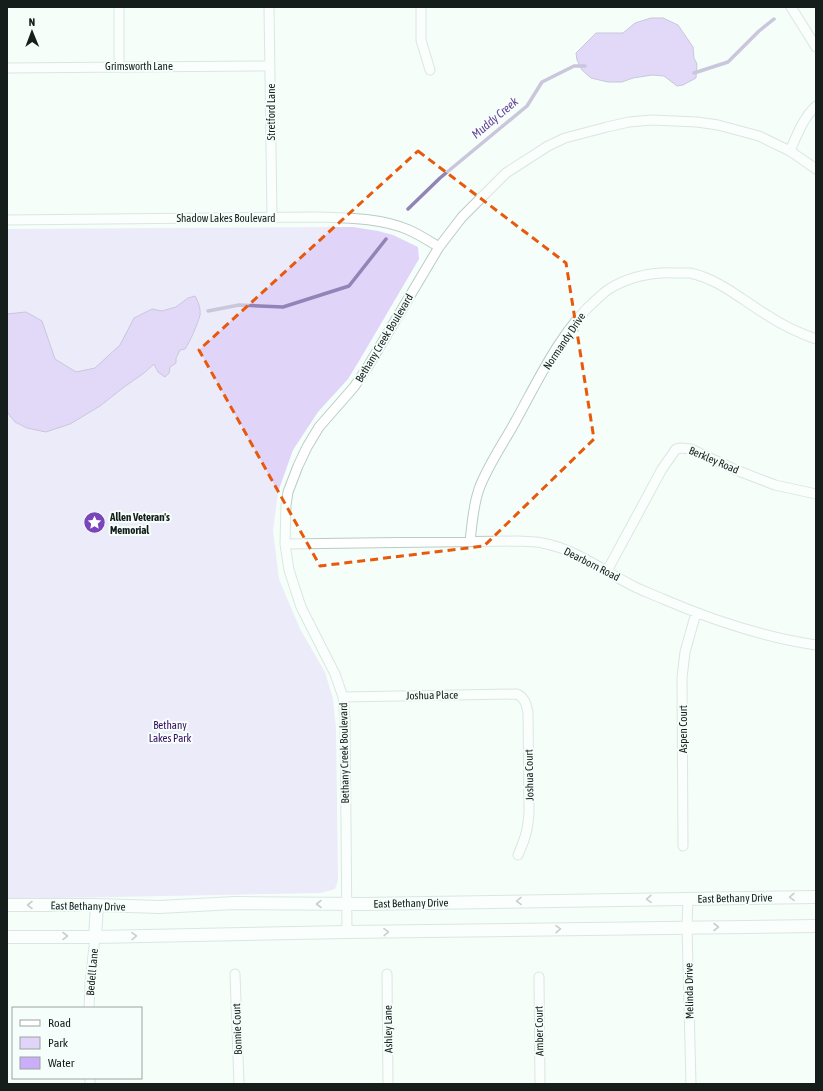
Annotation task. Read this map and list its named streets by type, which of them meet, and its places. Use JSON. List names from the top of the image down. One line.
{"streets":{"main road":["East Bethany Drive"],"street":["Grimsworth Lane","Stretford Lane","Shadow Lakes Boulevard","Bethany Creek Boulevard","Normandy Drive","Berkley Road","Dearborn Road","Joshua Place","Aspen Court","Joshua Court","Bedell Lane","Melinda Drive","Bonnie Court","Ashley Lane","Amber Court"]},"crossings":[["Grimsworth Lane","Stretford Lane"],["Stretford Lane","Shadow Lakes Boulevard"],["Shadow Lakes Boulevard","Bethany Creek Boulevard"],["Bethany Creek Boulevard","Dearborn Road"],["Bethany Creek Boulevard","Joshua Place"],["Bethany Creek Boulevard","East Bethany Drive"],["Normandy Drive","Dearborn Road"],["Berkley Road","Dearborn Road"],["Dearborn Road","Aspen Court"],["Joshua Place","Joshua Court"],["East Bethany Drive","Melinda Drive"]],"water":["Muddy Creek"],"parks":["Bethany Lakes Park"],"places":{"place":["Allen Veteran's Memorial"]},"legend":["Road","Park","Water"],"north":"top"}
